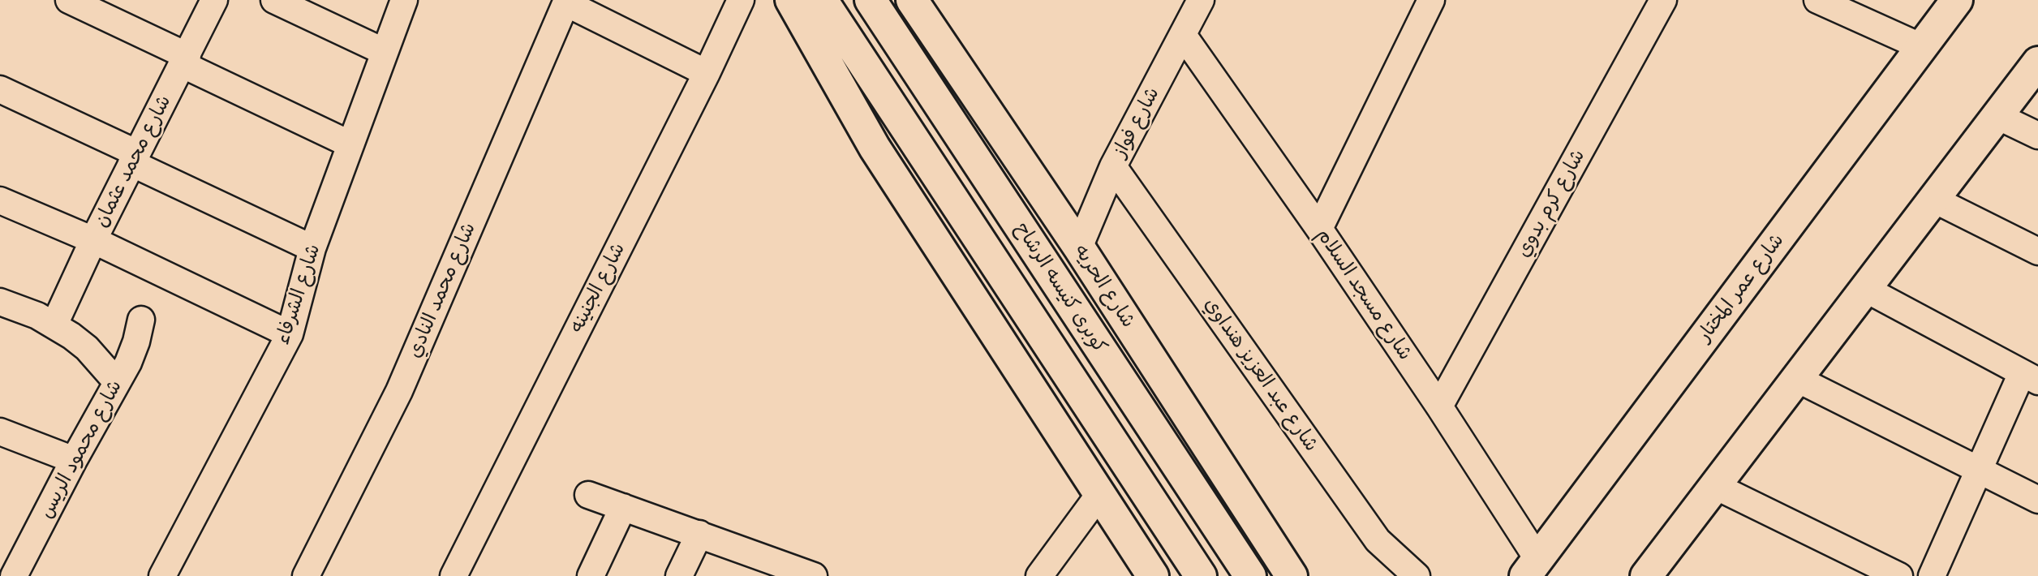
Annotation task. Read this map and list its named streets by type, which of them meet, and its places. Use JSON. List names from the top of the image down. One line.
{"streets":{"main road":["شارع الحريه","كوبرى كنيسه الرشاح","شارع عمر المختار"],"street":["شارع فواز","شارع محمد عثمان","شارع كرم بدوي","شارع الجنينه","شارع محمد النادي","شارع الشرفاء","شارع مسجد السلام","شارع عبد العزيز هنداوي","شارع محمود الريس"]},"crossings":[["شارع فواز","شارع الحريه"],["شارع فواز","شارع مسجد السلام"],["شارع فواز","شارع عبد العزيز هنداوي"],["شارع كرم بدوي","شارع مسجد السلام"],["شارع عمر المختار","شارع مسجد السلام"]]}
